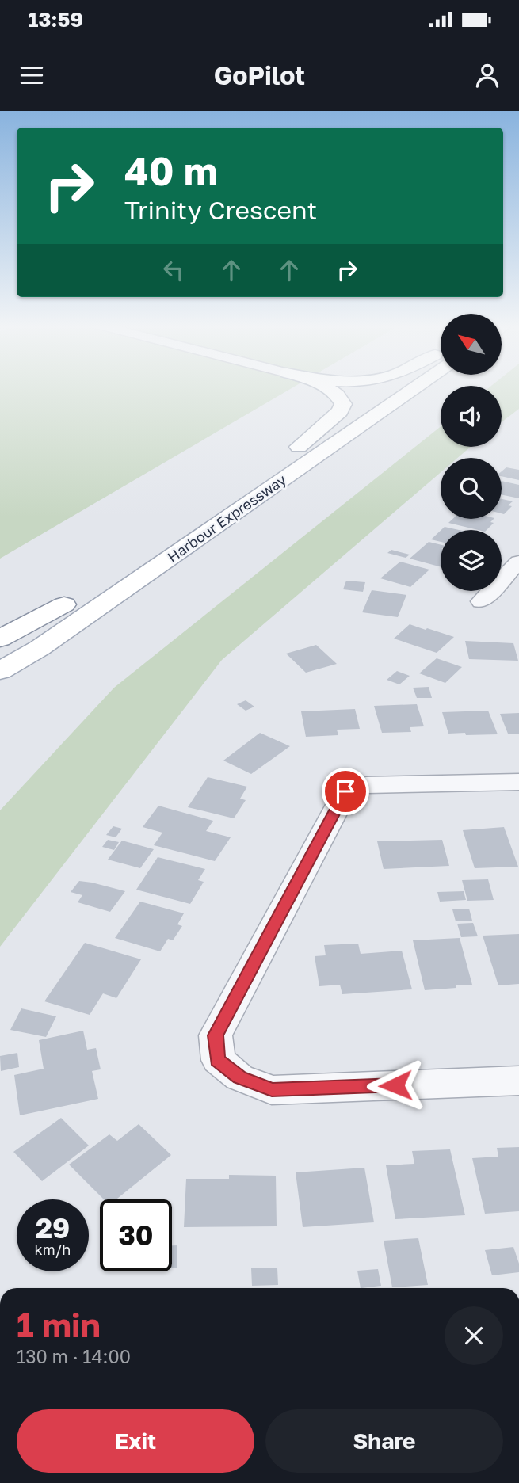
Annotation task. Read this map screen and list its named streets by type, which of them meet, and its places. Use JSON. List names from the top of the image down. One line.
{"streets":{"main road":["Harbour Expressway"]},"north":"top left","page":{"status":"13:59","header":"GoPilot","turn":["40 m","Trinity Crescent"],"speed":"29 km/h","limit":"30","heading":["1 min","130 m · 14:00"],"buttons":["Exit","Share"]}}
